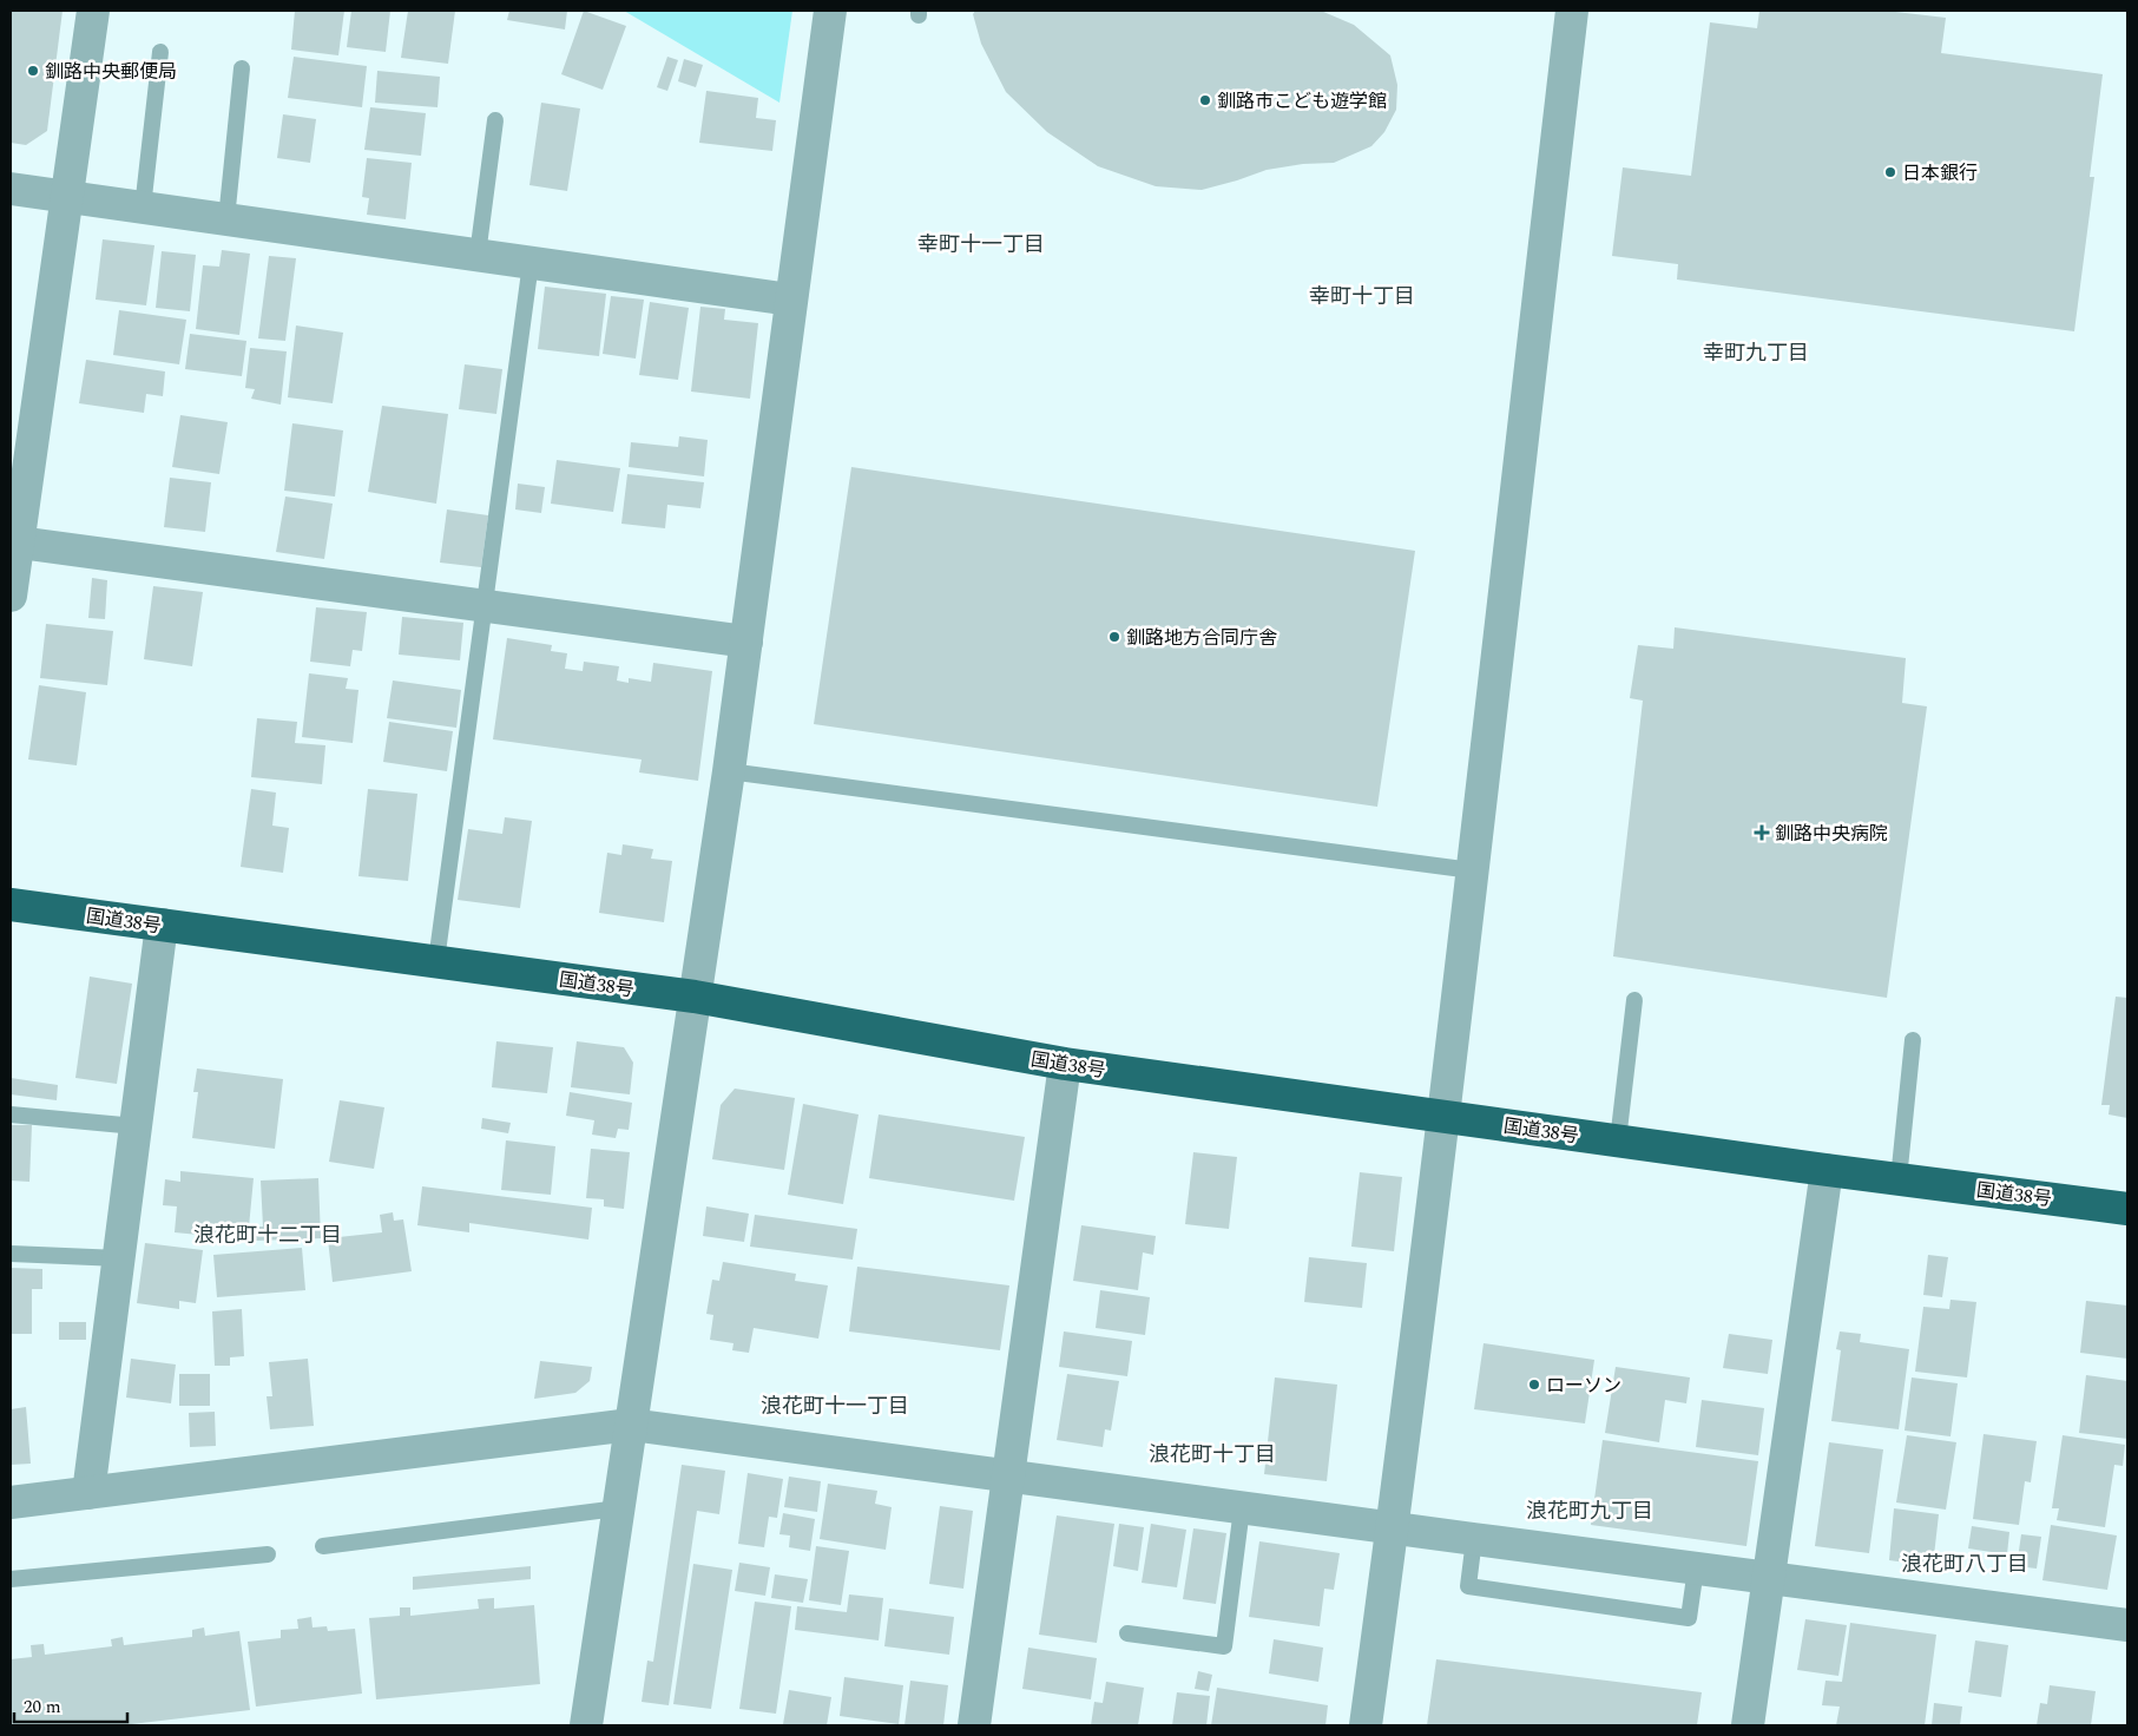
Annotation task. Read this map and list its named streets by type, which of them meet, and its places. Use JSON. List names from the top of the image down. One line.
{"streets":{"highway":["国道38号"]},"districts":["幸町十一丁目","幸町十丁目","幸町九丁目","浪花町十二丁目","浪花町十一丁目","浪花町十丁目","浪花町九丁目","浪花町八丁目"],"places":{"other":["釧路中央郵便局","釧路市こども遊学館","日本銀行","釧路地方合同庁舎","ローソン"],"health":["釧路中央病院"]},"scale_bar":"20 m"}
